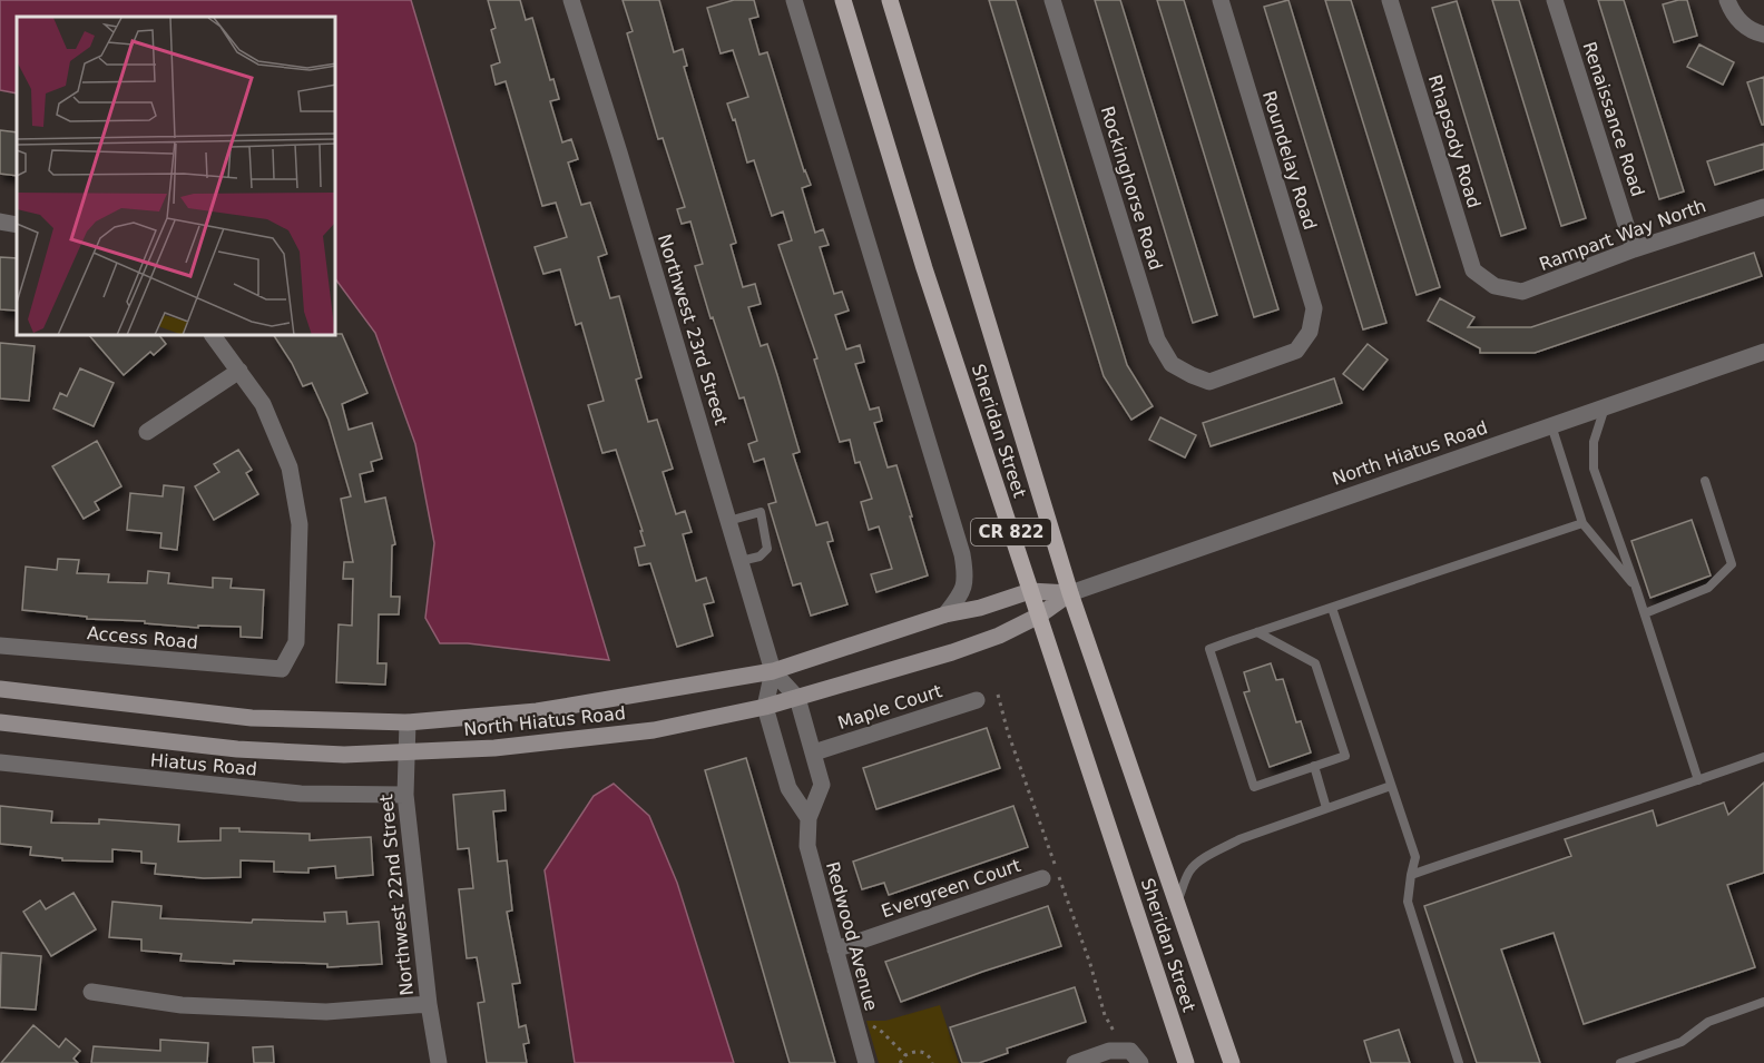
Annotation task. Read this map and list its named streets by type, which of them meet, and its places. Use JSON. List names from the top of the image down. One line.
{"streets":{"main road":["Sheridan Street","North Hiatus Road","CR 822"],"street":["Renaissance Road","Rhapsody Road","Roundelay Road","Rockinghorse Road","Rampart Way North","Northwest 23rd Street","Access Road","Maple Court","Hiatus Road","Evergreen Court","Northwest 22nd Street","Redwood Avenue"]},"crossings":[["Renaissance Road","Rampart Way North"],["Rhapsody Road","Rampart Way North"],["Roundelay Road","Rockinghorse Road"],["Northwest 23rd Street","North Hiatus Road"],["Northwest 23rd Street","Redwood Avenue"],["Sheridan Street","North Hiatus Road"],["North Hiatus Road","Northwest 22nd Street"],["North Hiatus Road","Redwood Avenue"],["Maple Court","Redwood Avenue"],["Hiatus Road","Northwest 22nd Street"],["Evergreen Court","Redwood Avenue"]]}
